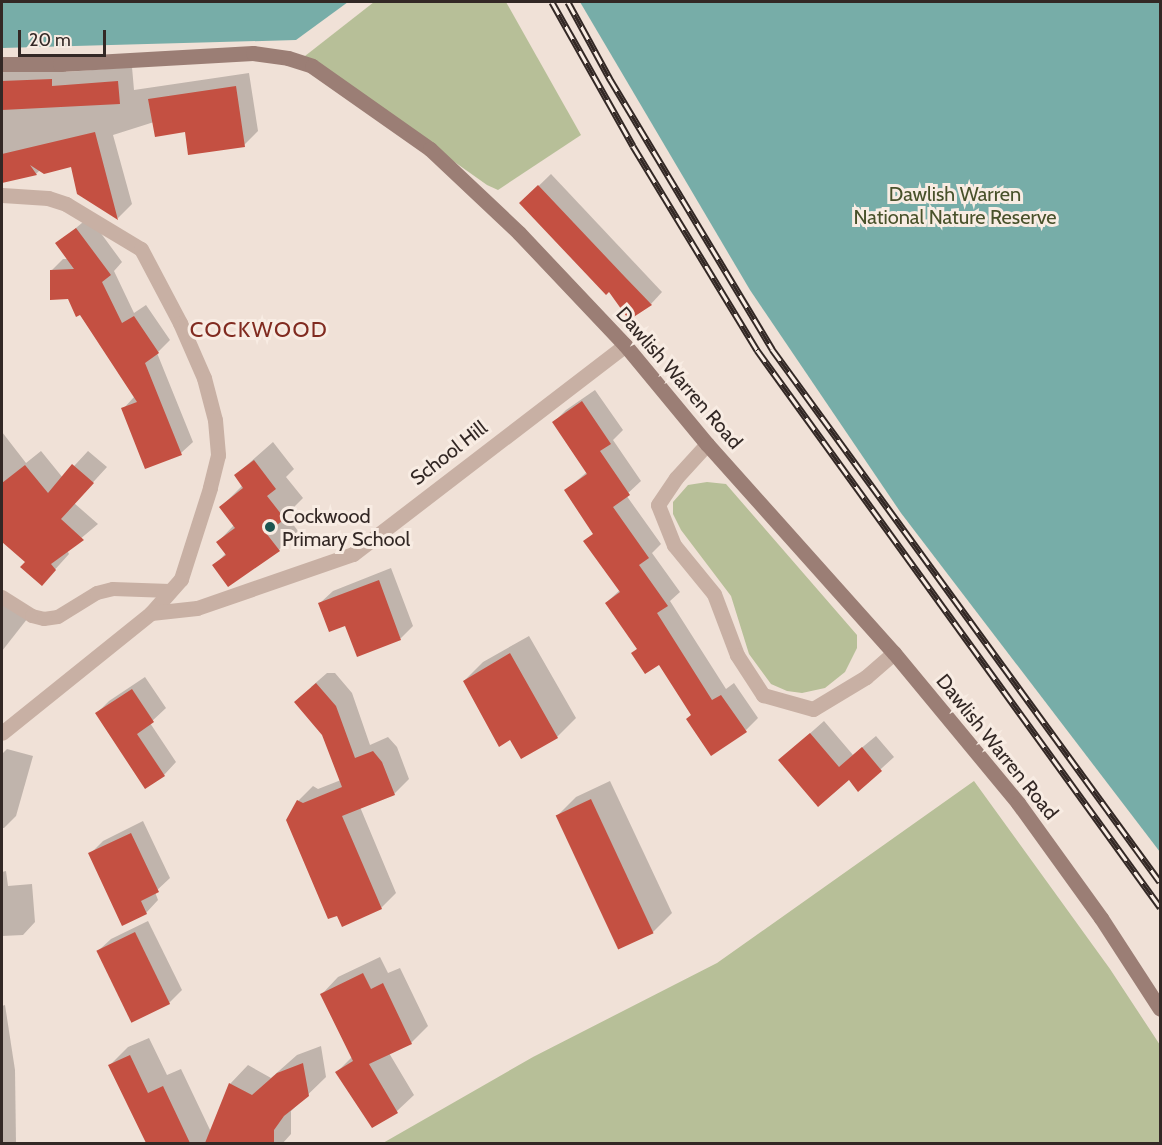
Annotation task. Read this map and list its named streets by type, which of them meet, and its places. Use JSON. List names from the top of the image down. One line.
{"streets":{"street":["Dawlish Warren Road","School Hill"]},"crossings":[["Dawlish Warren Road","School Hill"]],"districts":["COCKWOOD"],"parks":["Dawlish Warren National Nature Reserve"],"places":["Cockwood Primary School"],"scale_bar":"20 m"}
